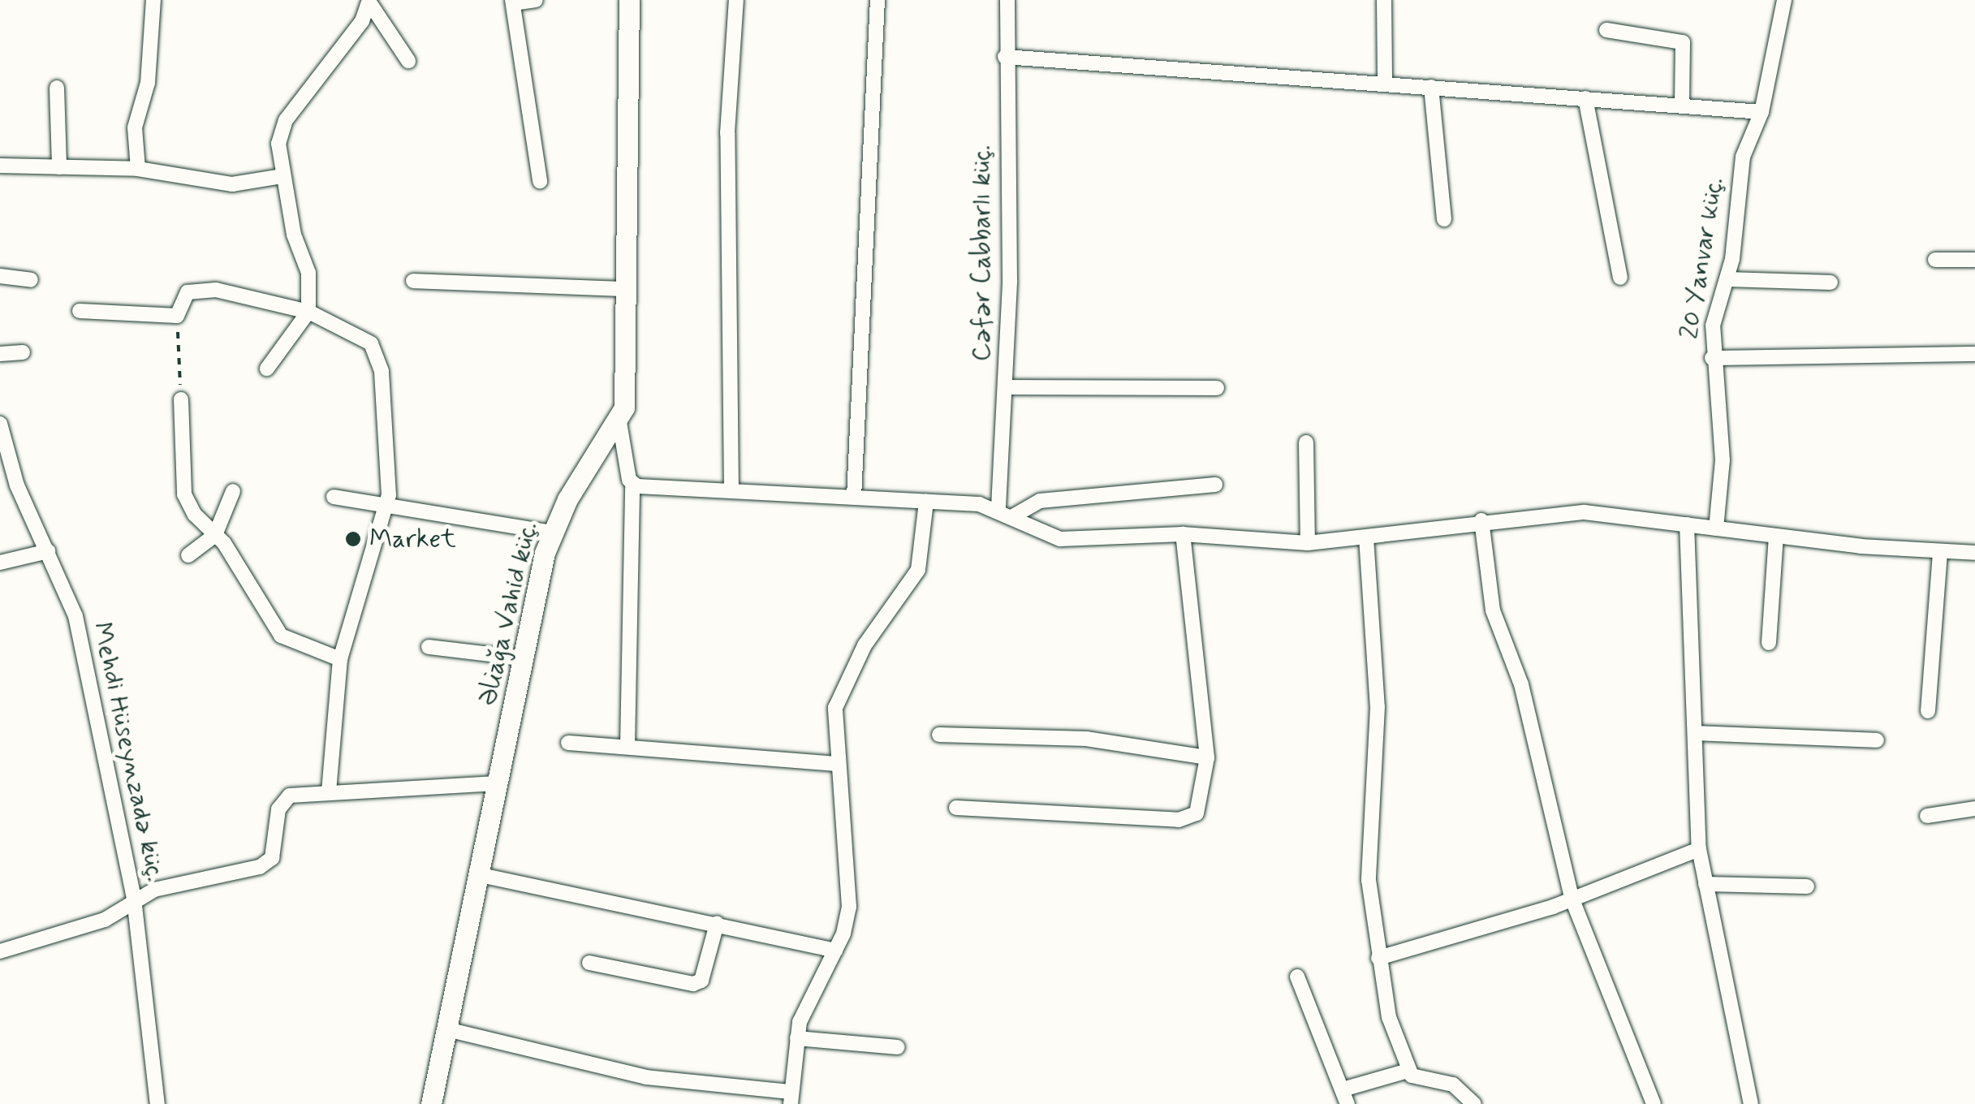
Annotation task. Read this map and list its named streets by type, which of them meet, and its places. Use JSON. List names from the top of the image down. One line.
{"streets":{"street":["Cəfər Cabbarlı küç.","20 Yanvar küç.","Əliağa Vahid küç.","Mehdi Hüseynzadə küç."]},"places":["Market"]}
